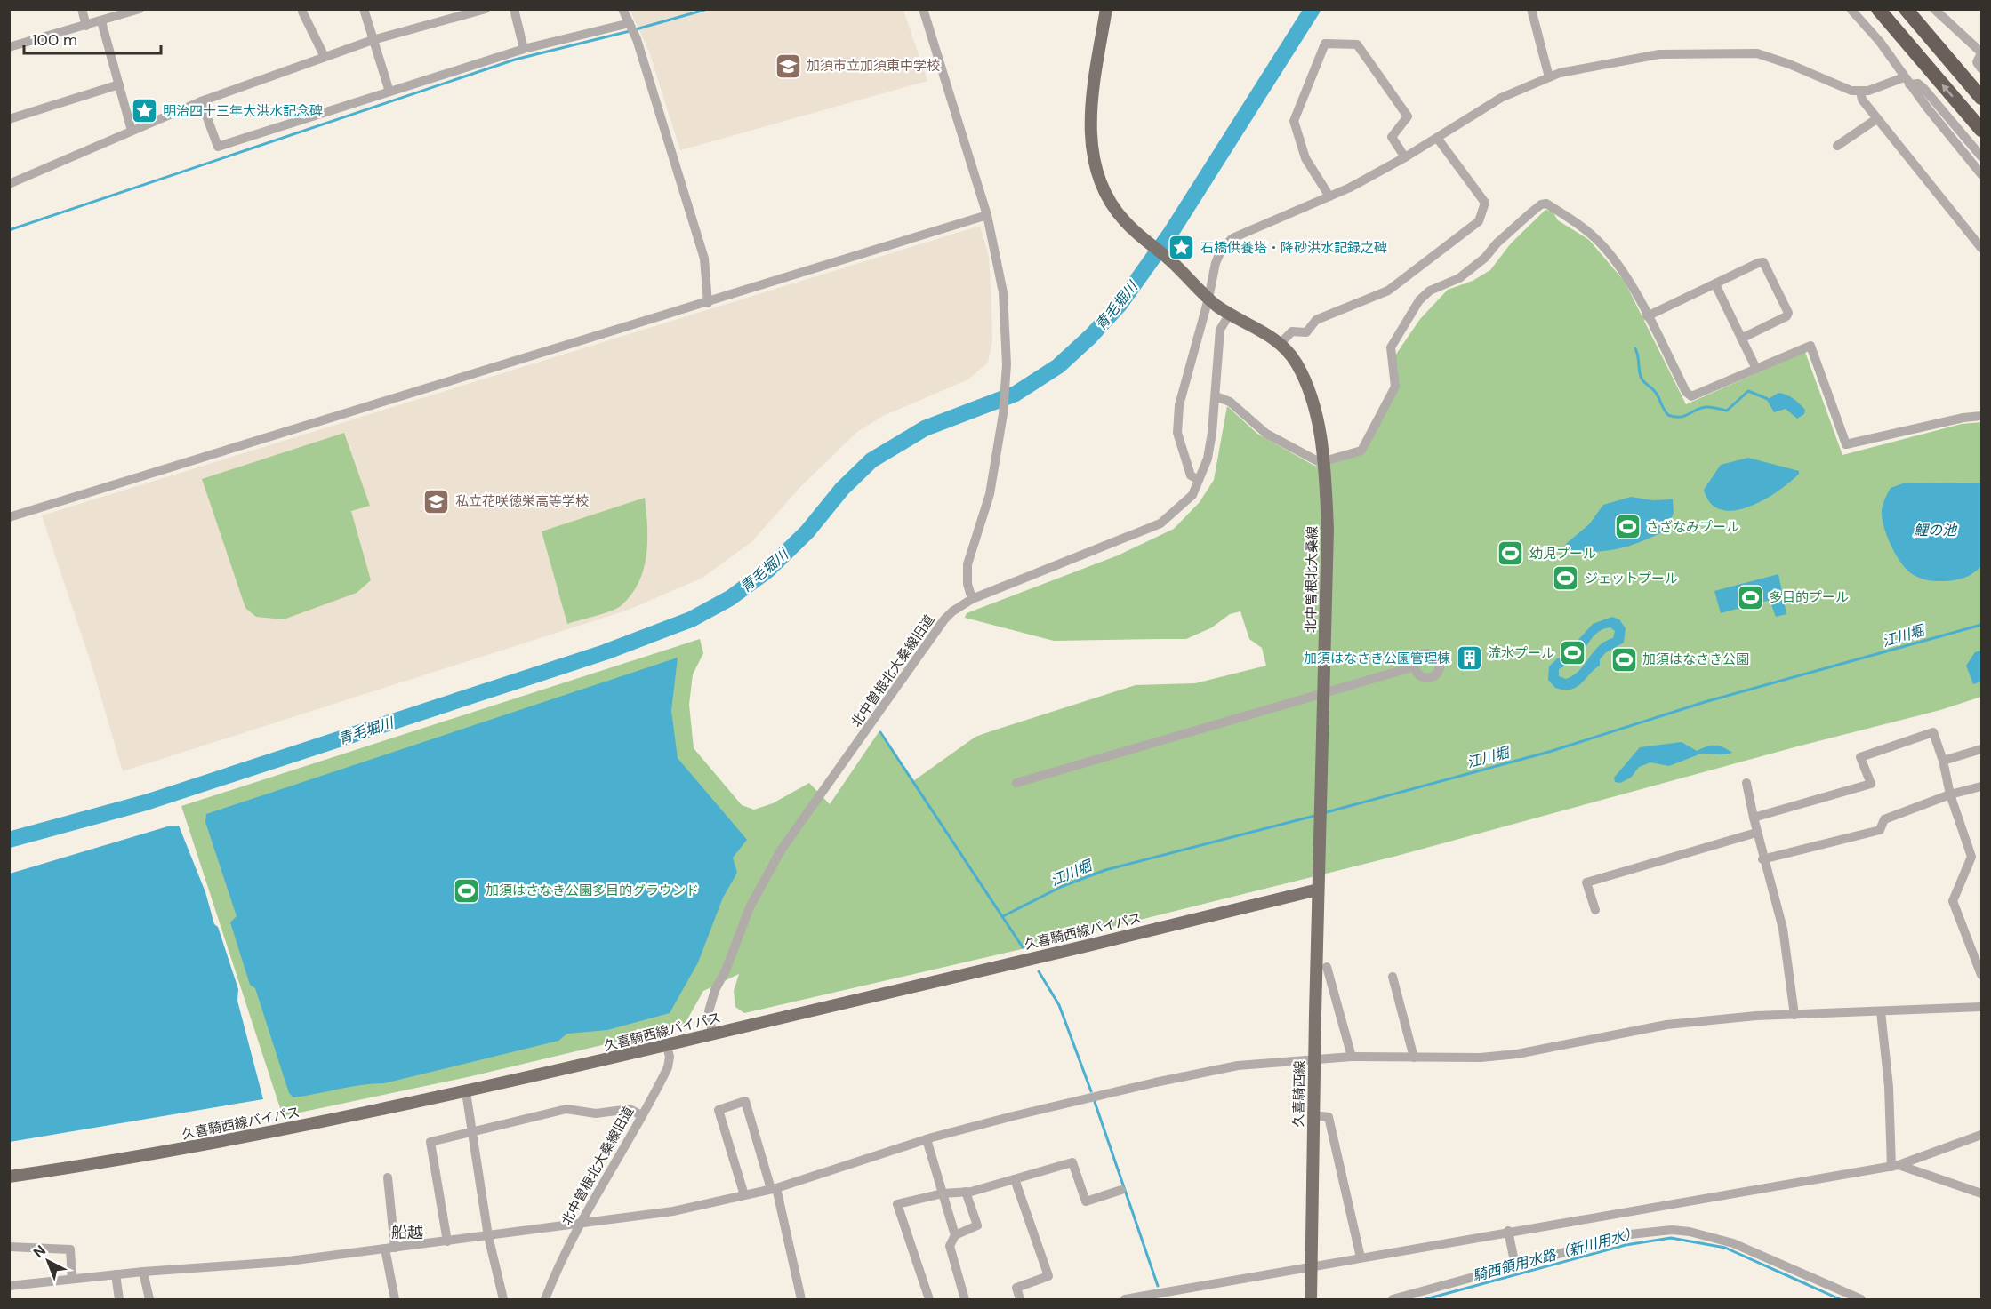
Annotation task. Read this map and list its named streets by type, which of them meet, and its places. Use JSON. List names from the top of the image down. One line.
{"streets":{"main road":["北中曽根北大桑線","久喜騎西線バイパス","久喜騎西線"],"street":["北中曽根北大桑線旧道"]},"crossings":[["北中曽根北大桑線","北中曽根北大桑線旧道"],["北中曽根北大桑線","久喜騎西線バイパス"],["北中曽根北大桑線","久喜騎西線"],["北中曽根北大桑線旧道","久喜騎西線バイパス"],["久喜騎西線バイパス","久喜騎西線"]],"districts":["船越"],"water":["青毛堀川","鯉の池","江川堀","騎西領用水路（新川用水）"],"places":{"school or university":["加須市立加須東中学校","私立花咲徳栄高等学校"],"place":["明治四十三年大洪水記念碑","石橋供養塔・降砂洪水記録之碑"],"sports":["さざなみプール","幼児プール","ジェットプール","多目的プール","流水プール","加須はなさき公園","加須はさなき公園多目的グラウンド"],"building":["加須はなさき公園管理棟"]},"scale_bar":"100 m","north":"top left"}
